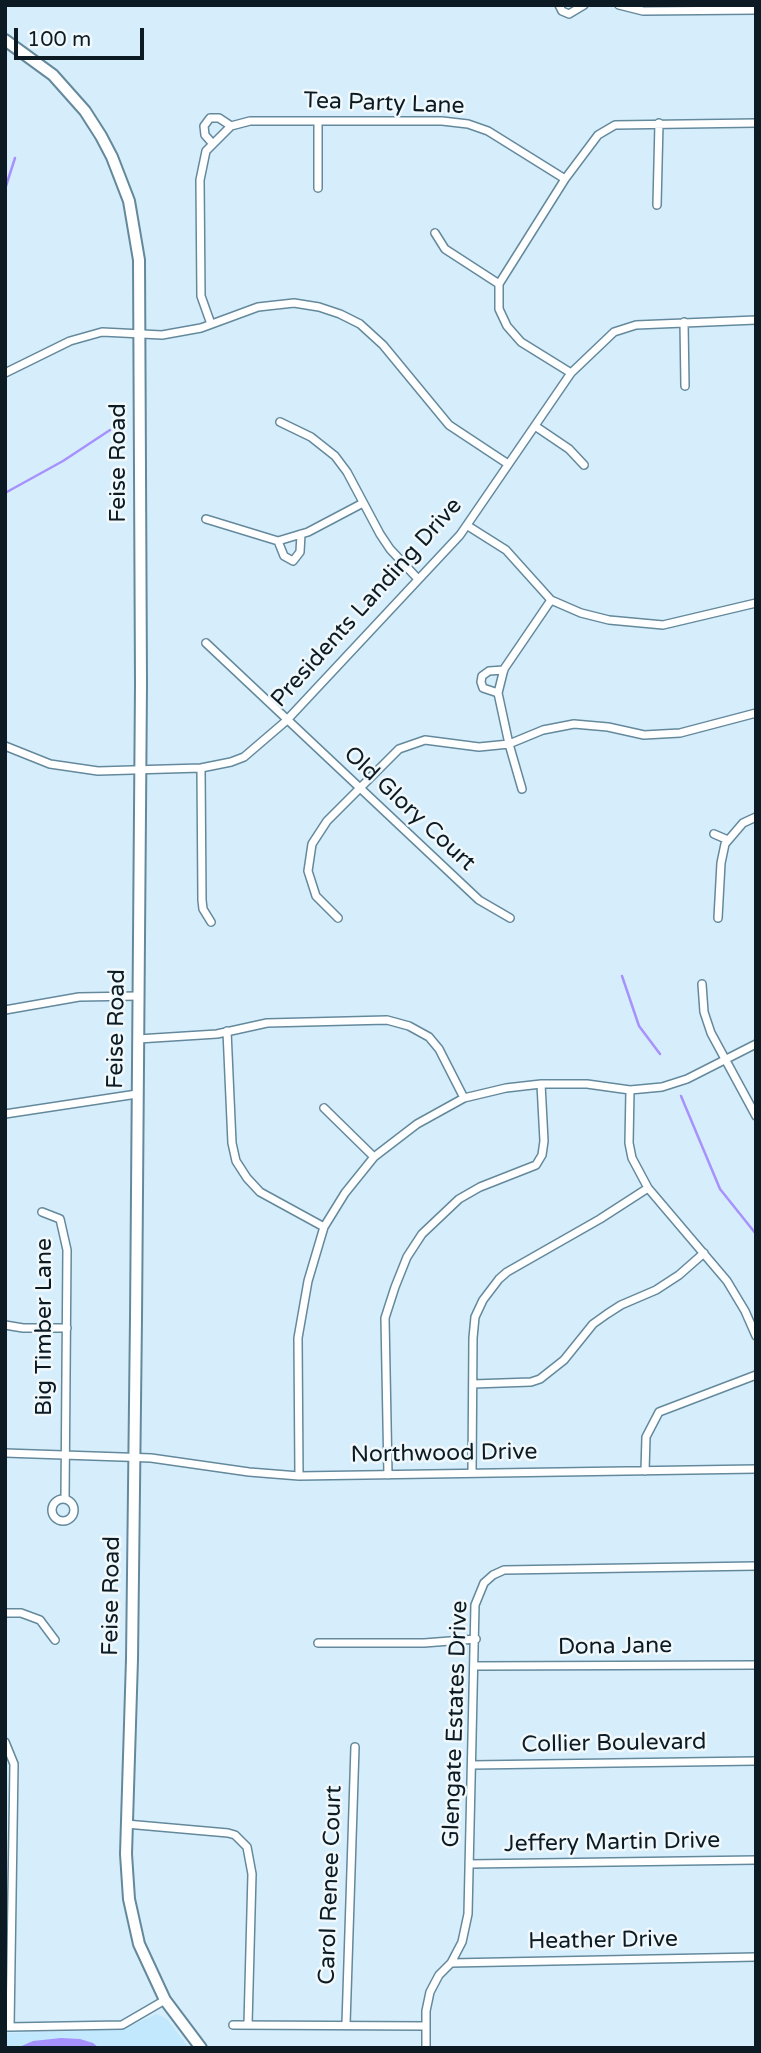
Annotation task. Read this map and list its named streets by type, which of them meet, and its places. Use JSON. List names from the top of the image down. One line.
{"streets":{"main road":["Feise Road"],"street":["Tea Party Lane","Presidents Landing Drive","Old Glory Court","Big Timber Lane","Northwood Drive","Dona Jane","Glengate Estates Drive","Collier Boulevard","Jeffery Martin Drive","Carol Renee Court","Heather Drive"]},"crossings":[["Feise Road","Presidents Landing Drive"],["Feise Road","Northwood Drive"],["Presidents Landing Drive","Old Glory Court"],["Big Timber Lane","Northwood Drive"],["Dona Jane","Glengate Estates Drive"],["Glengate Estates Drive","Collier Boulevard"],["Glengate Estates Drive","Jeffery Martin Drive"],["Glengate Estates Drive","Heather Drive"]],"scale_bar":"100 m"}
